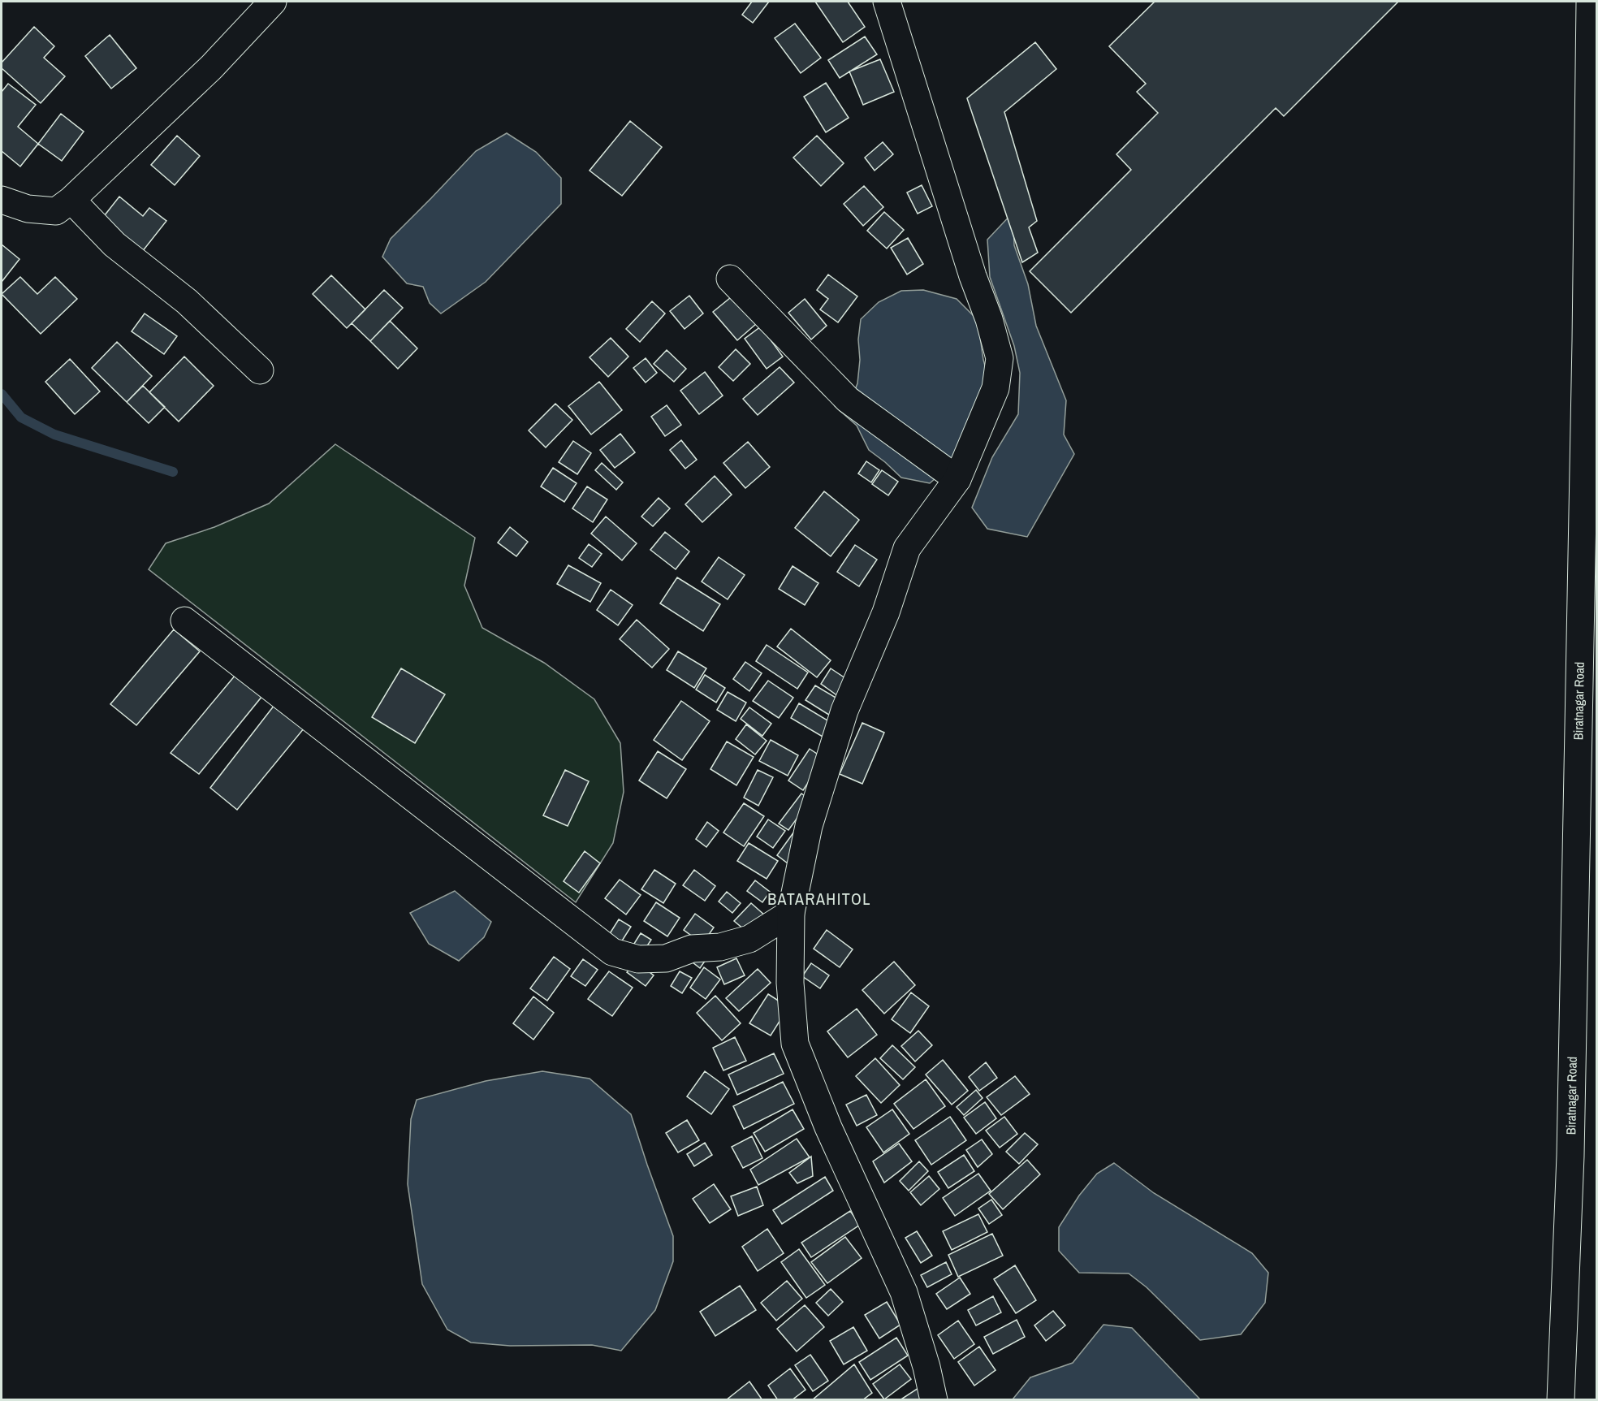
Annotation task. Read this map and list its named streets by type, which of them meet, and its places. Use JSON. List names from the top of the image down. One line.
{"streets":{"street":["Biratnagar Road"]},"districts":["BATARAHITOL"]}
